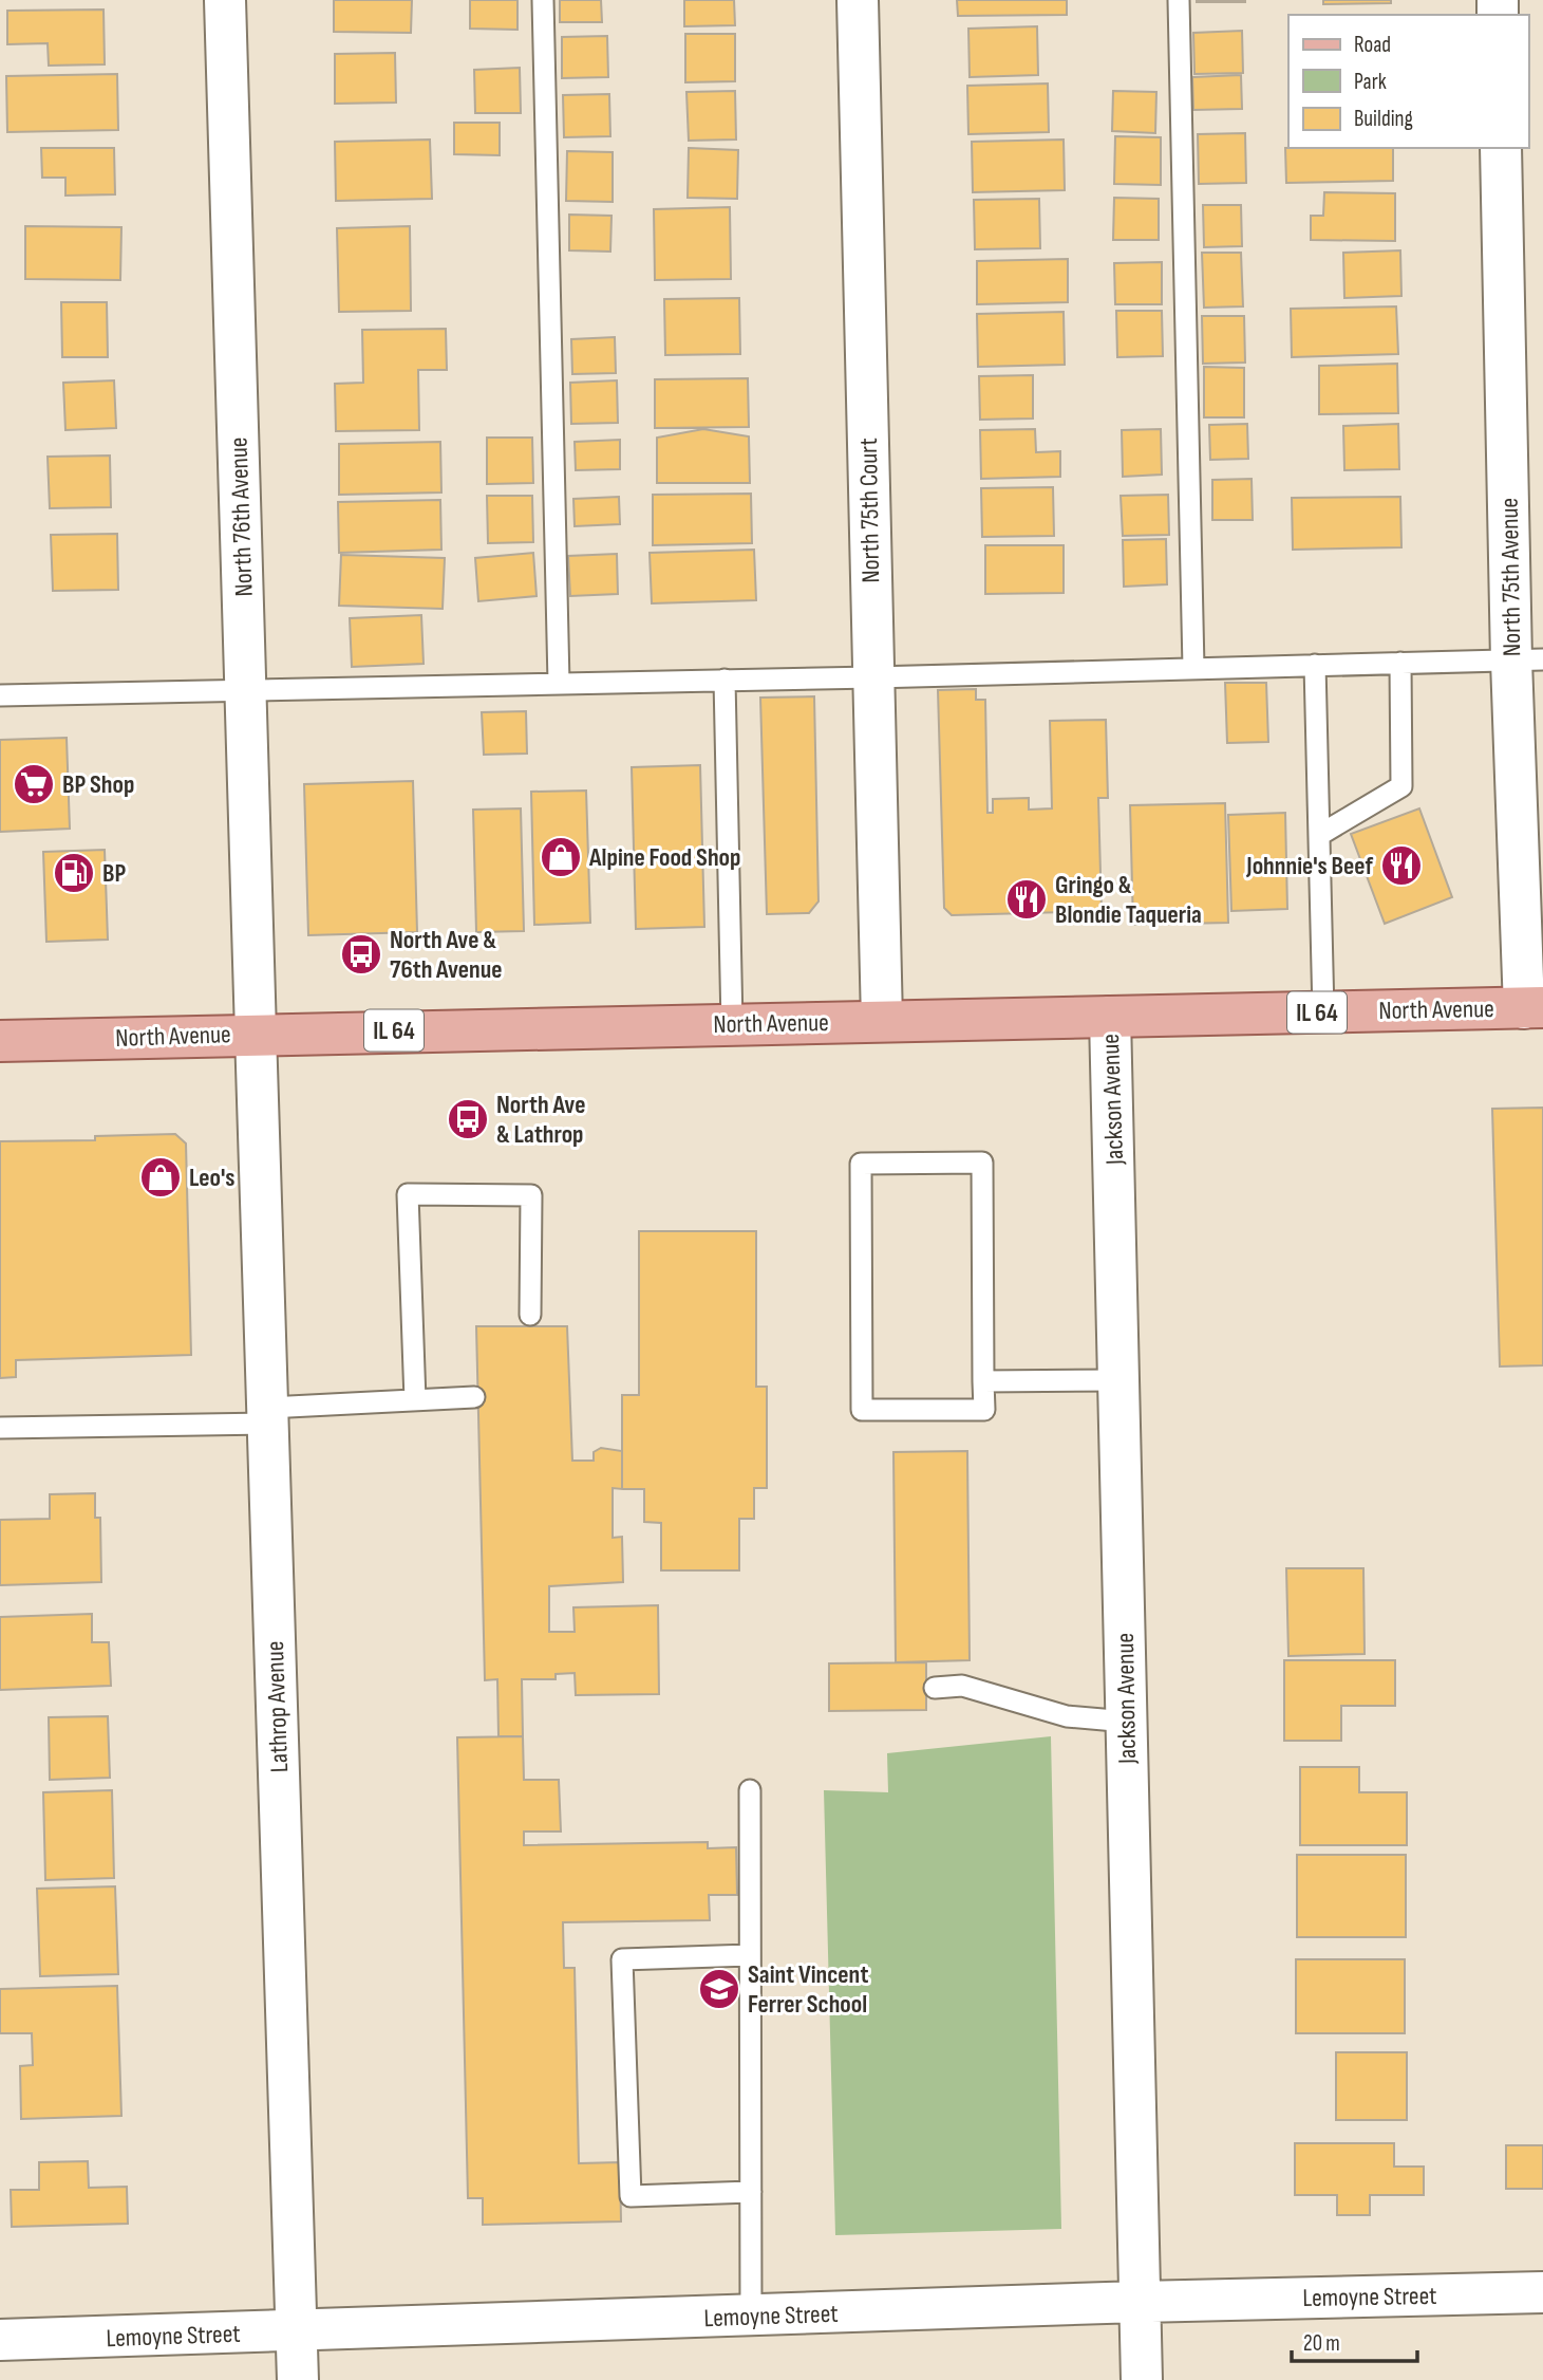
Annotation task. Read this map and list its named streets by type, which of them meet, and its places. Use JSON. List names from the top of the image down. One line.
{"streets":{"main road":["North Avenue","IL 64"],"street":["North 75th Court","North 76th Avenue","North 75th Avenue","Jackson Avenue","Lathrop Avenue","Lemoyne Street"]},"crossings":[["North 75th Court","North Avenue"],["North 76th Avenue","North Avenue"],["North 76th Avenue","Lathrop Avenue"],["North 75th Avenue","North Avenue"],["North Avenue","Jackson Avenue"],["North Avenue","Lathrop Avenue"],["Jackson Avenue","Lemoyne Street"],["Lathrop Avenue","Lemoyne Street"]],"places":{"supermarket":["BP Shop"],"shop":["Alpine Food Shop","Leo's"],"restaurant":["Johnnie's Beef","Gringo & Blondie Taqueria"],"fuel station":["BP"],"bus stop":["North Ave & 76th Avenue","North Ave & Lathrop"],"school or university":["Saint Vincent Ferrer School"]},"legend":["Road","Park","Building"],"scale_bar":"20 m"}
